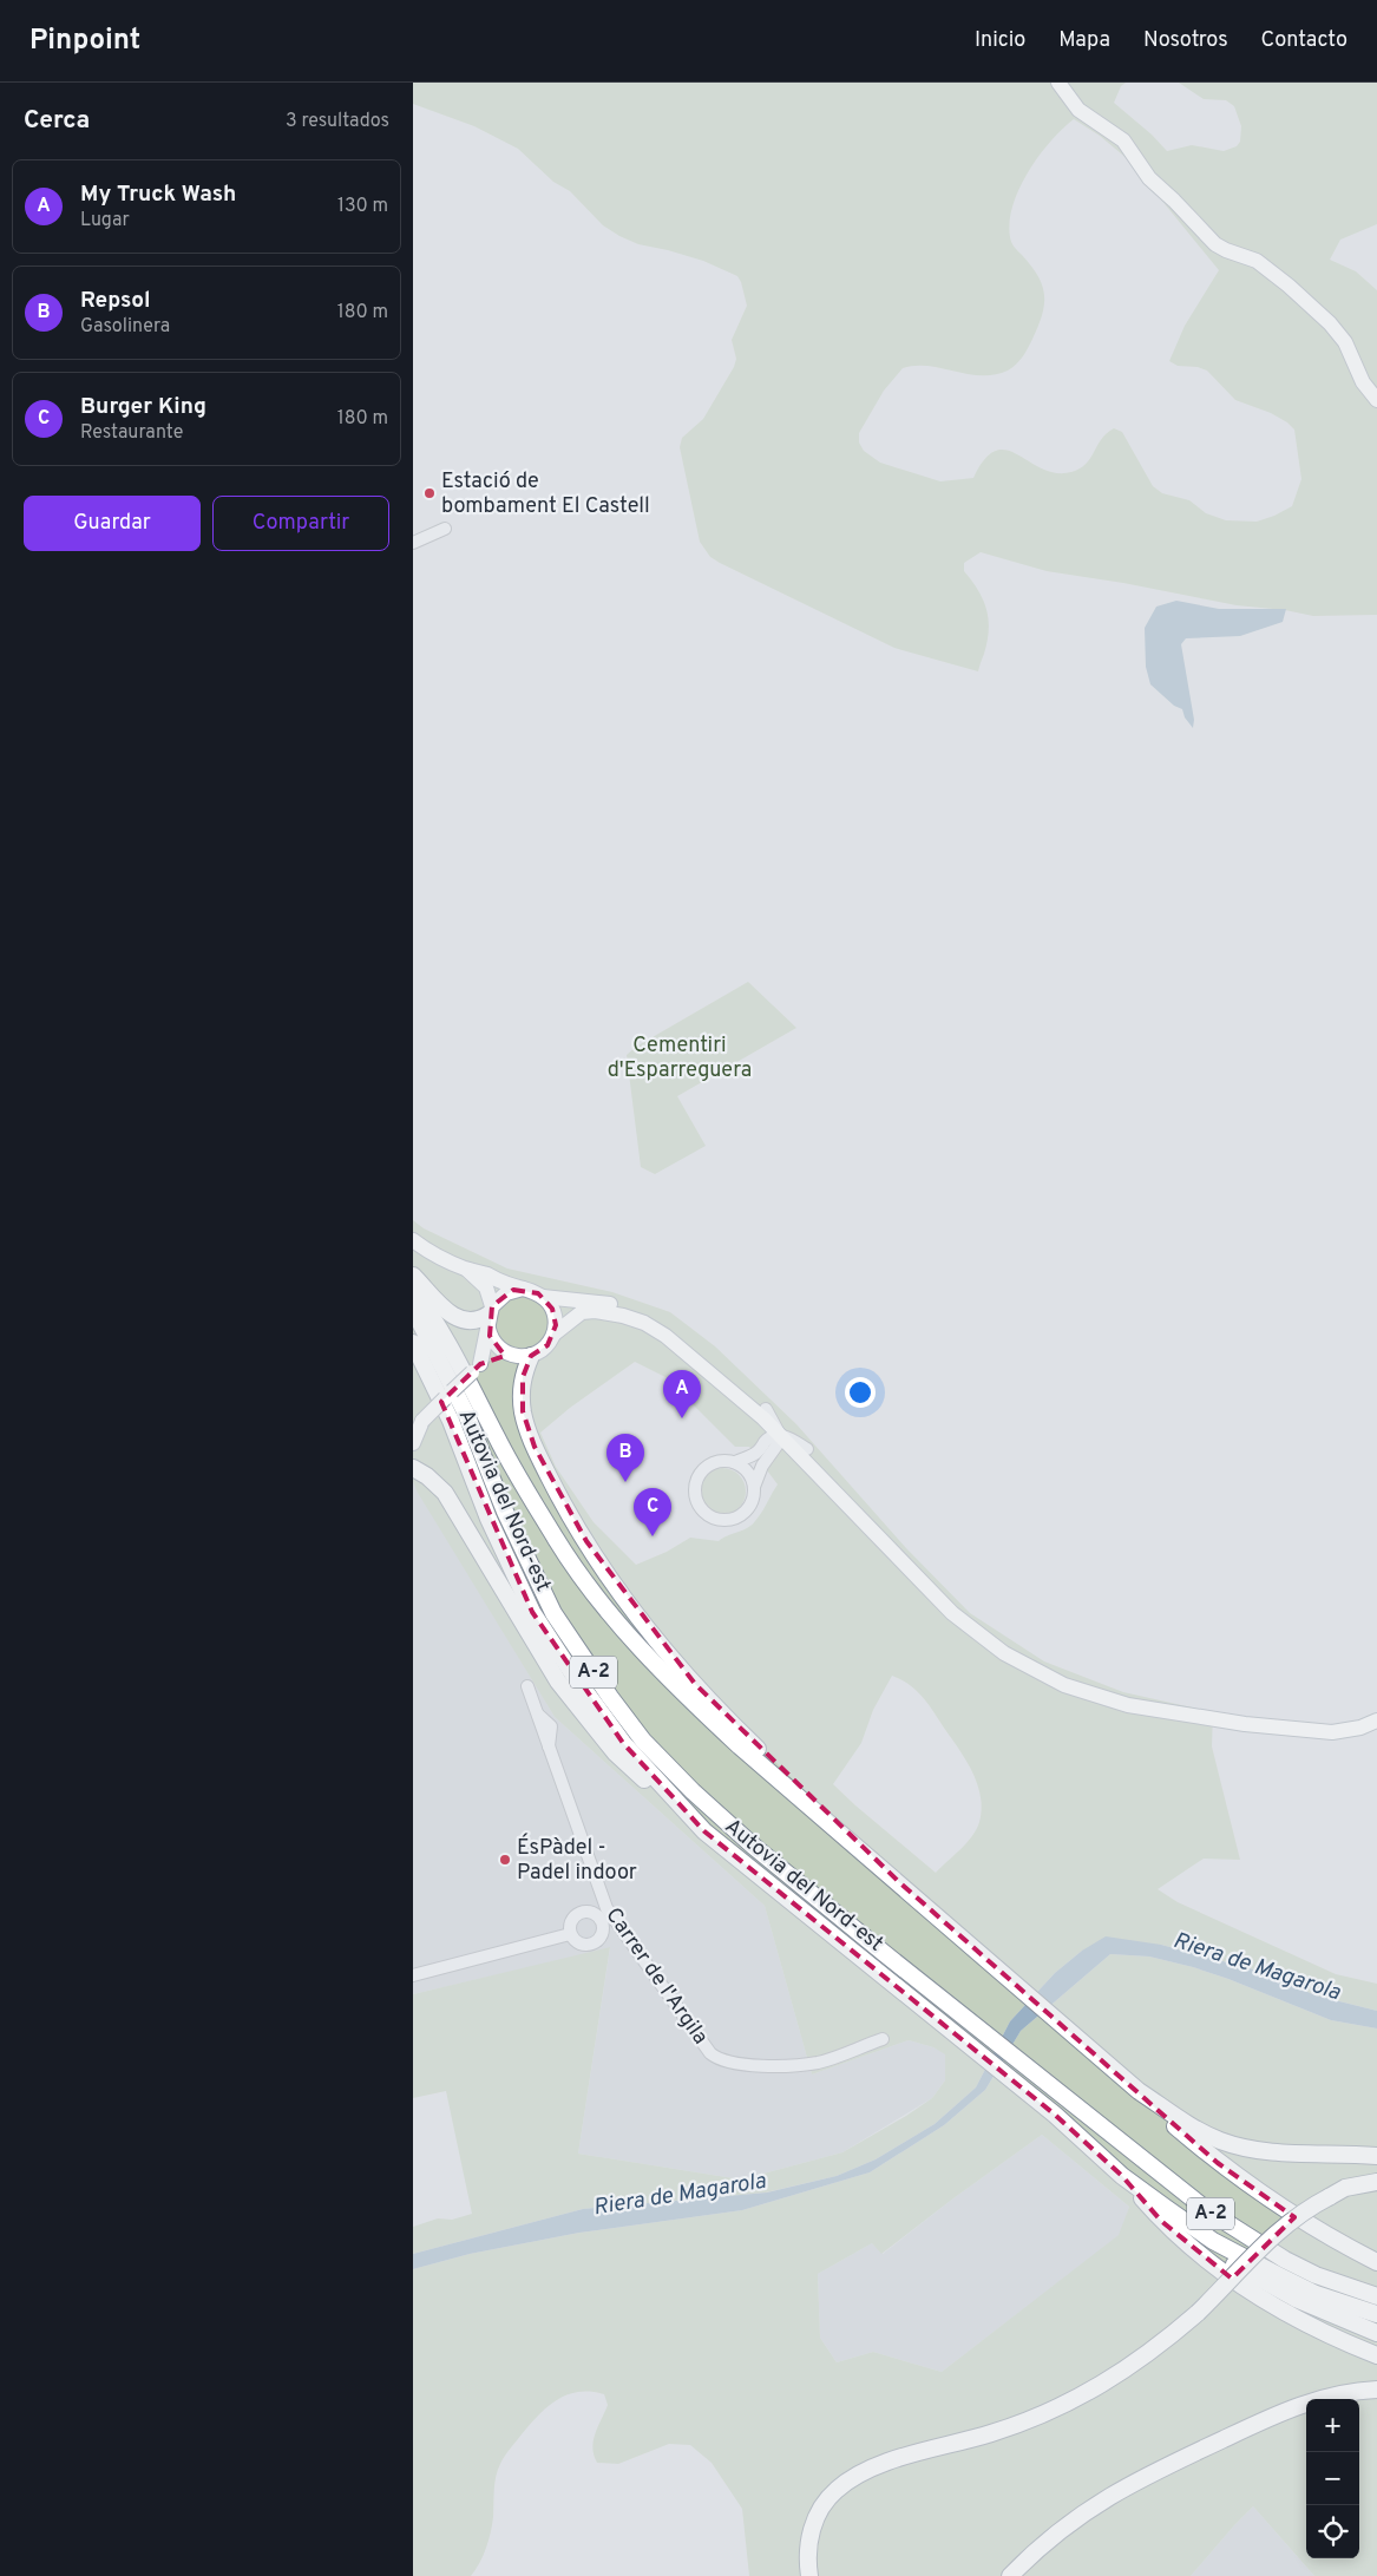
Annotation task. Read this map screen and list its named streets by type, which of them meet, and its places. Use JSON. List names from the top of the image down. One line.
{"streets":{"highway":["Autovia del Nord-est","A-2"],"street":["Carrer de l'Argila"]},"water":["Riera de Magarola"],"parks":["Cementiri d'Esparreguera"],"places":["Estació de bombament El Castell","ÉsPàdel - Padel indoor"],"page":{"header":"Pinpoint","nav":["Inicio","Mapa","Nosotros","Contacto"],"heading":["Cerca","3 resultados"],"list":[{"mark":"A","name":"My Truck Wash","note":"Lugar","value":"130 m"},{"mark":"B","name":"Repsol","note":"Gasolinera","value":"180 m"},{"mark":"C","name":"Burger King","note":"Restaurante","value":"180 m"}],"buttons":["Guardar","Compartir"],"pins":["A","B","C"],"map_buttons":["+","−"]}}
